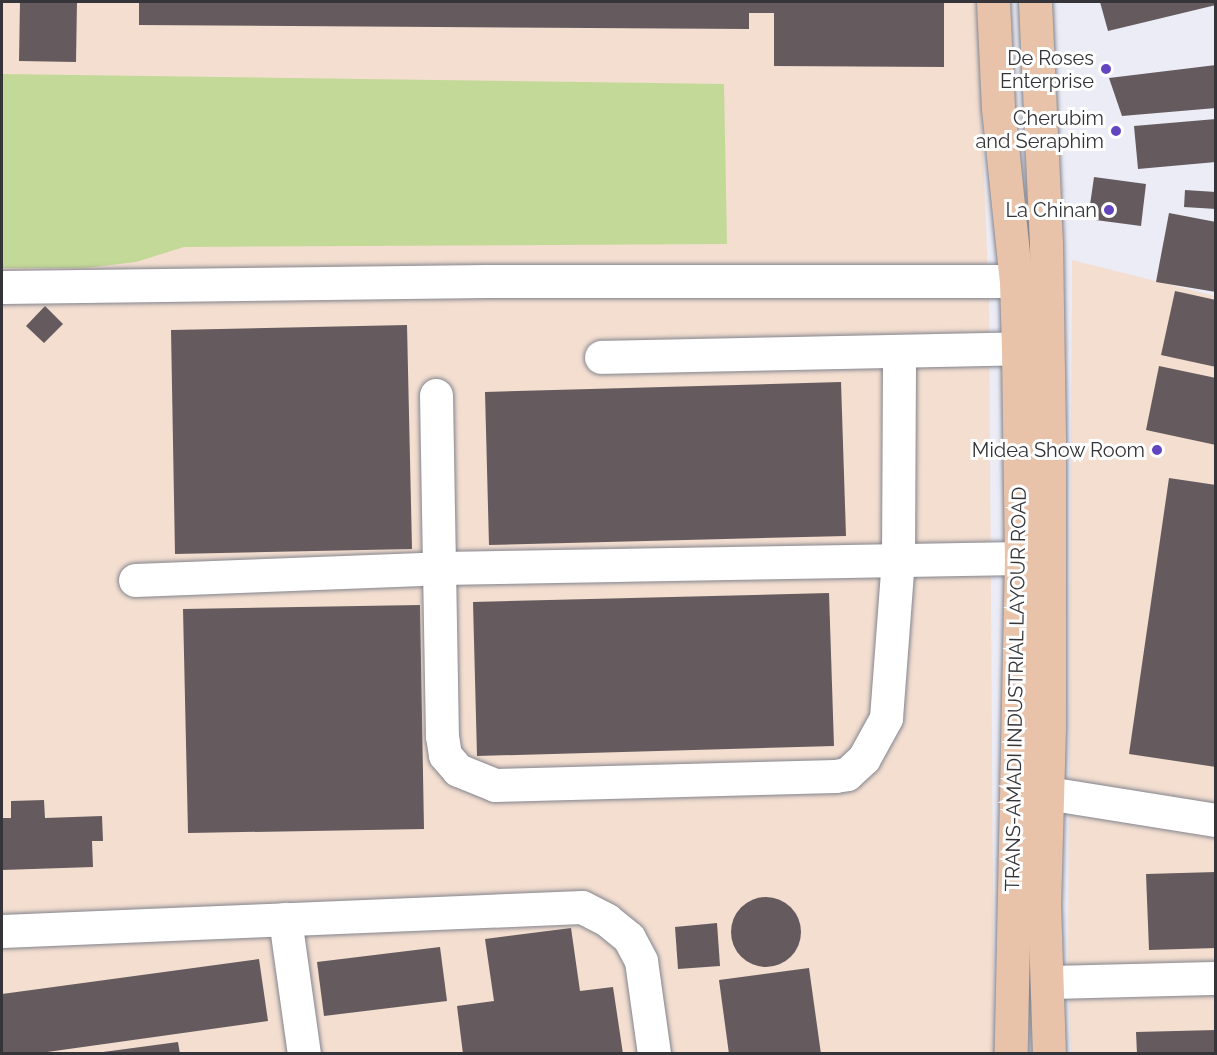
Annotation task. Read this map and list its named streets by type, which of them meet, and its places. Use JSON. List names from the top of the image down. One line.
{"streets":{"main road":["TRANS-AMADI INDUSTRIAL LAYOUR ROAD"]},"places":["De Roses Enterprise","Cherubim and Seraphim","La Chinan","Midea Show Room"]}
